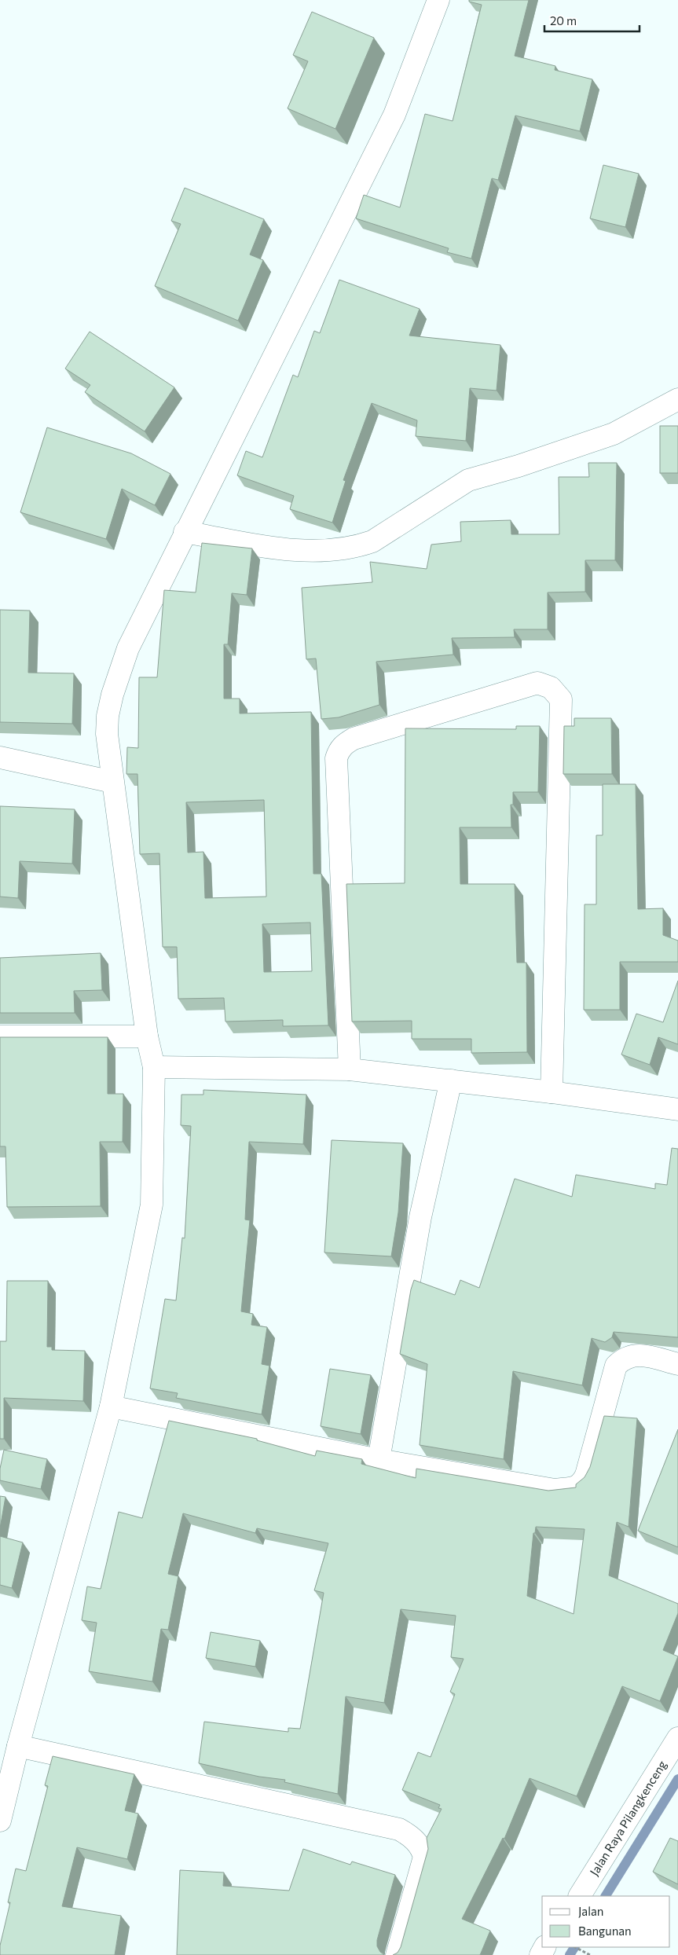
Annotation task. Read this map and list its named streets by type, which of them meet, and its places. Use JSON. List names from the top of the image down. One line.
{"streets":{"street":["Jalan Raya Pilangkenceng"]},"legend":["Jalan","Bangunan"],"scale_bar":"20 m"}
